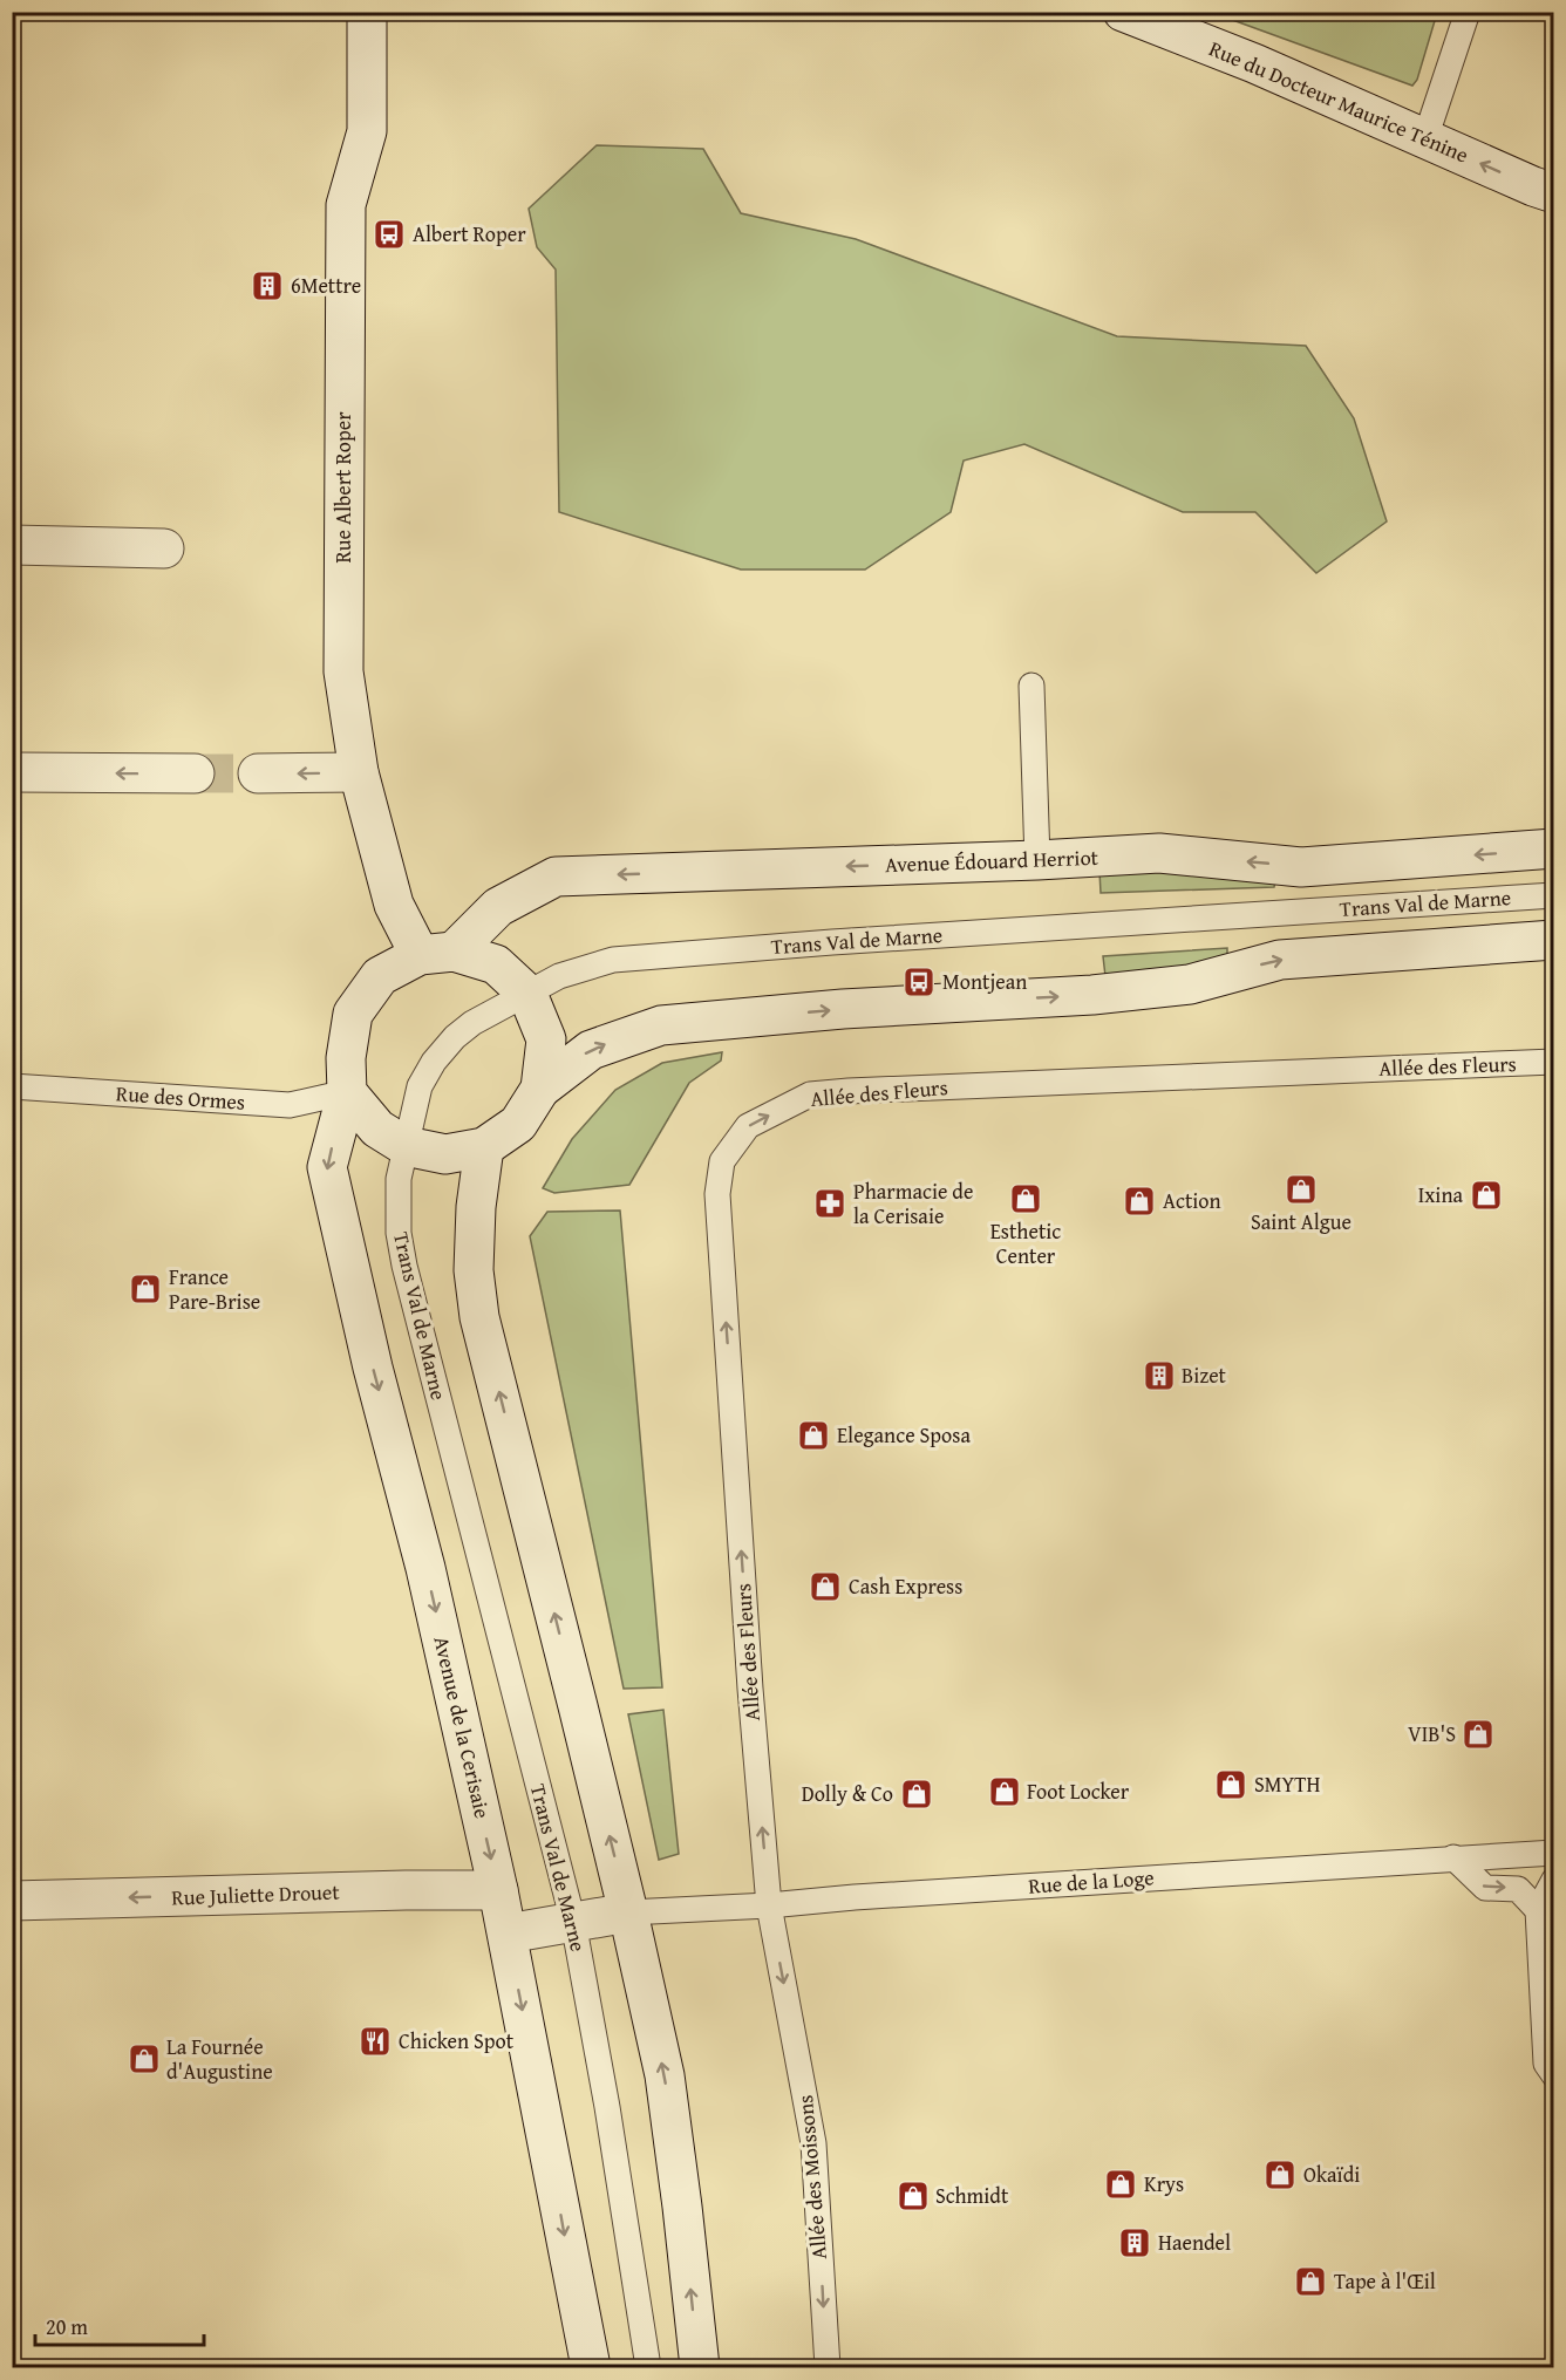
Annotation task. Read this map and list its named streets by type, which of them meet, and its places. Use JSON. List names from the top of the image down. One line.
{"streets":{"street":["Rue du Docteur Maurice Ténine","Rue Albert Roper","Avenue Édouard Herriot","Avenue de la Cerisaie","Rue Juliette Drouet"],"lane":["Trans Val de Marne","Allée des Fleurs","Rue des Ormes","Rue de la Loge","Allée des Moissons"]},"crossings":[["Rue Albert Roper","Avenue Édouard Herriot"],["Avenue Édouard Herriot","Rue des Ormes"],["Avenue Édouard Herriot","Avenue de la Cerisaie"],["Allée des Fleurs","Rue de la Loge"],["Allée des Fleurs","Allée des Moissons"],["Rue des Ormes","Avenue de la Cerisaie"],["Avenue de la Cerisaie","Rue Juliette Drouet"],["Rue de la Loge","Allée des Moissons"]],"one_way":["Rue Juliette Drouet","Allée des Moissons"],"places":{"bus stop":["Albert Roper","Montjean"],"building":["6Mettre","Bizet","Haendel"],"shop":["Saint Algue","Ixina","Esthetic Center","Action","France Pare-Brise","Elegance Sposa","Cash Express","VIB'S","SMYTH","Foot Locker","Dolly & Co","La Fournée d'Augustine","Okaïdi","Krys","Schmidt","Tape à l'Œil"],"pharmacy":["Pharmacie de la Cerisaie"],"restaurant":["Chicken Spot"]},"scale_bar":"20 m"}
